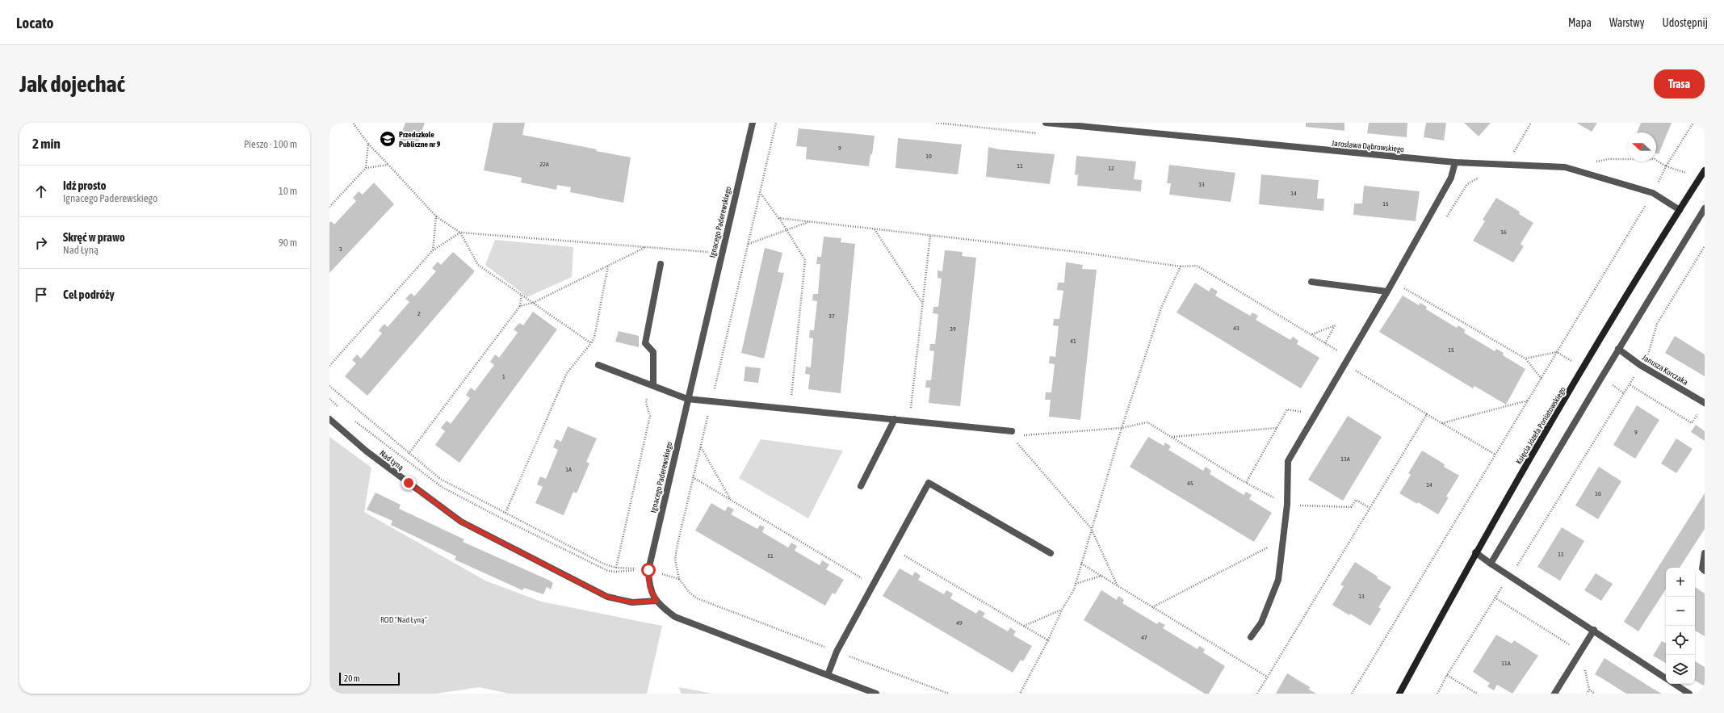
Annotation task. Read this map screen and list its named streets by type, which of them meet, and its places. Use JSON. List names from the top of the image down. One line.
{"streets":{"main road":["Księcia Józefa Poniatowskiego"],"street":["Jarosława Dąbrowskiego","Ignacego Paderewskiego","Janusza Korczaka","Nad Łyną"]},"crossings":[["Jarosława Dąbrowskiego","Księcia Józefa Poniatowskiego"],["Ignacego Paderewskiego","Nad Łyną"]],"parks":["ROD \"Nad Łyną\""],"places":{"school or university":["Przedszkole Publiczne nr 9"]},"house_numbers":["9","10","22A","11","12","13","14","15","16","3","2","37","43","39","41","15","1","9","13A","1A","45","14","10","11","51","13","49","47","11A"],"scale_bar":"20 m","north":"left","page":{"header":"Locato","nav":["Mapa","Warstwy","Udostępnij"],"buttons":"Trasa","title":"Jak dojechać","heading":["2 min","Pieszo · 100 m"],"list":[["Idź prosto","Ignacego Paderewskiego","10 m"],["Skręć w prawo","Nad Łyną","90 m"],"Cel podróży"],"map_buttons":["+","−"],"scale":"20 m"}}
